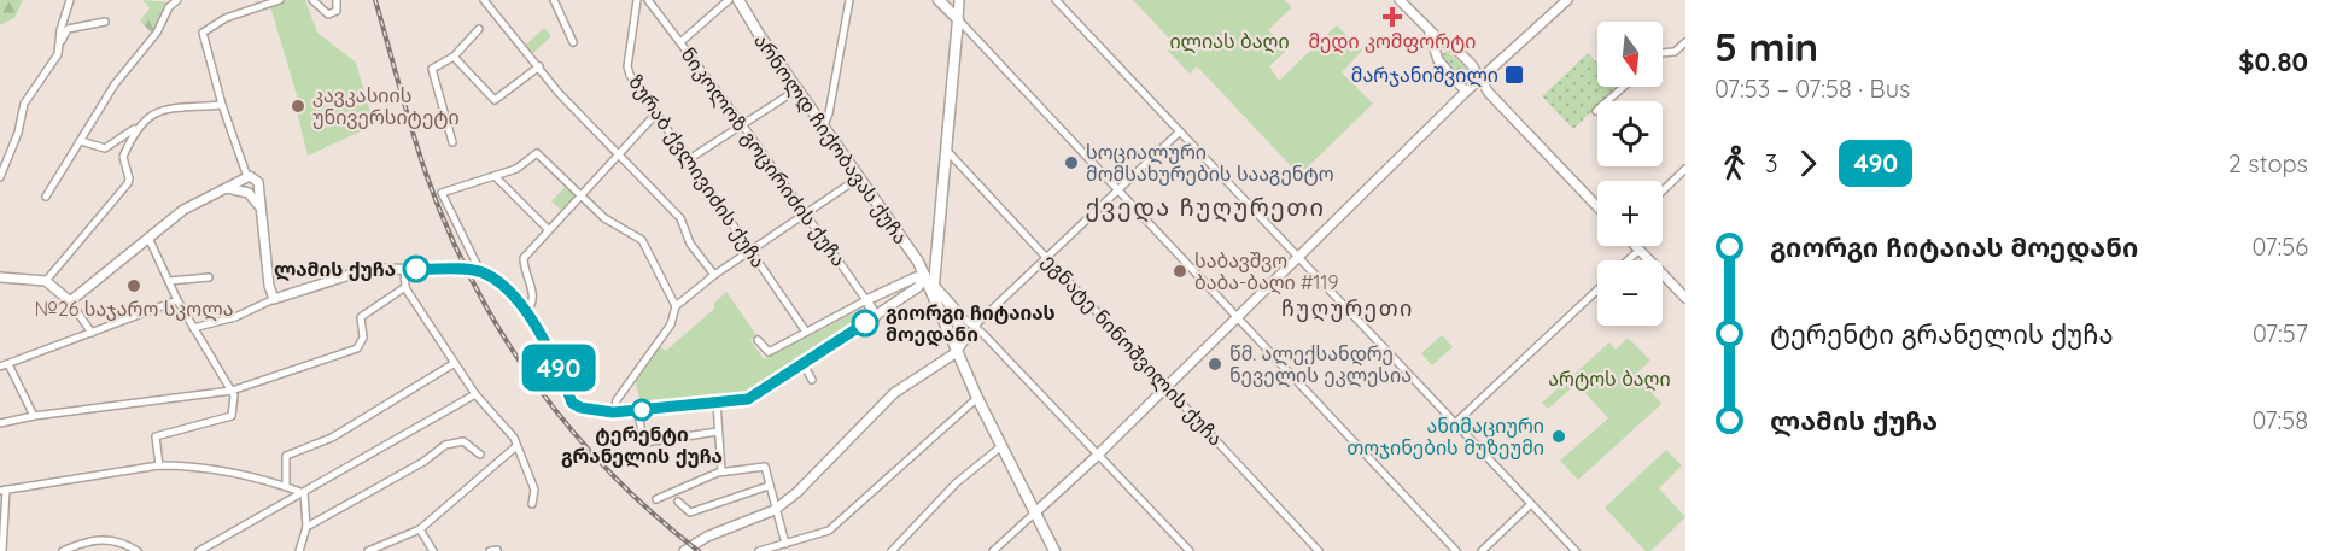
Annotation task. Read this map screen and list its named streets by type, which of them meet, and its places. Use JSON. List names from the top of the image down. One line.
{"streets":{"main road":["არნოლდ ჩიქობავას ქუჩა"],"street":["ნიკოლოზ გოცირიძის ქუჩა","ზურაბ ქვლივიძის ქუჩა","ეგნატე ნინოშვილის ქუჩა"]},"districts":["ქვედა ჩუღურეთი","ჩუღურეთი"],"parks":["ილიას ბაღი","არტოს ბაღი"],"places":{"health":["მედი კომფორტი"],"transit":["მარჯანიშვილი"],"other":["კავკასიის უნივერსიტეტი","სოციალური მომსახურების სააგენტო","ლამის ქუჩა","საბავშვო ბაბა-ბაღი #119","№26 საჯარო სკოლა","გიორგი ჩიტაიას მოედანი","წმ. ალექსანდრე ნეველის ეკლესია","ტერენტი გრანელის ქუჩა","ანიმაციური თოჯინების მუზეუმი"]},"lines":["bus line 490"],"north":"bottom","page":{"on_map":"490","heading":["5 min","07:53 – 07:58 · Bus","$0.80"],"map_buttons":["+","−"],"legs":["3","490","2 stops"],"list":[{"name":"გიორგი ჩიტაიას მოედანი","value":"07:56"},{"name":"ტერენტი გრანელის ქუჩა","value":"07:57"},{"name":"ლამის ქუჩა","value":"07:58"}]}}
